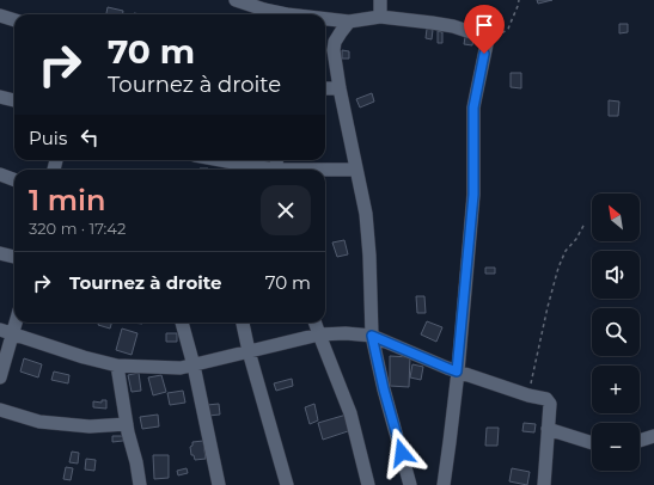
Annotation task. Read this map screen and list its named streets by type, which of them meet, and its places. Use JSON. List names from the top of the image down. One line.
{"north":"top left","page":{"turn":["70 m","Tournez à droite"],"then":"Puis","heading":["1 min","320 m · 17:42"],"map_buttons":["+","−"],"list":[{"name":"Tournez à droite","value":"70 m"}]}}
